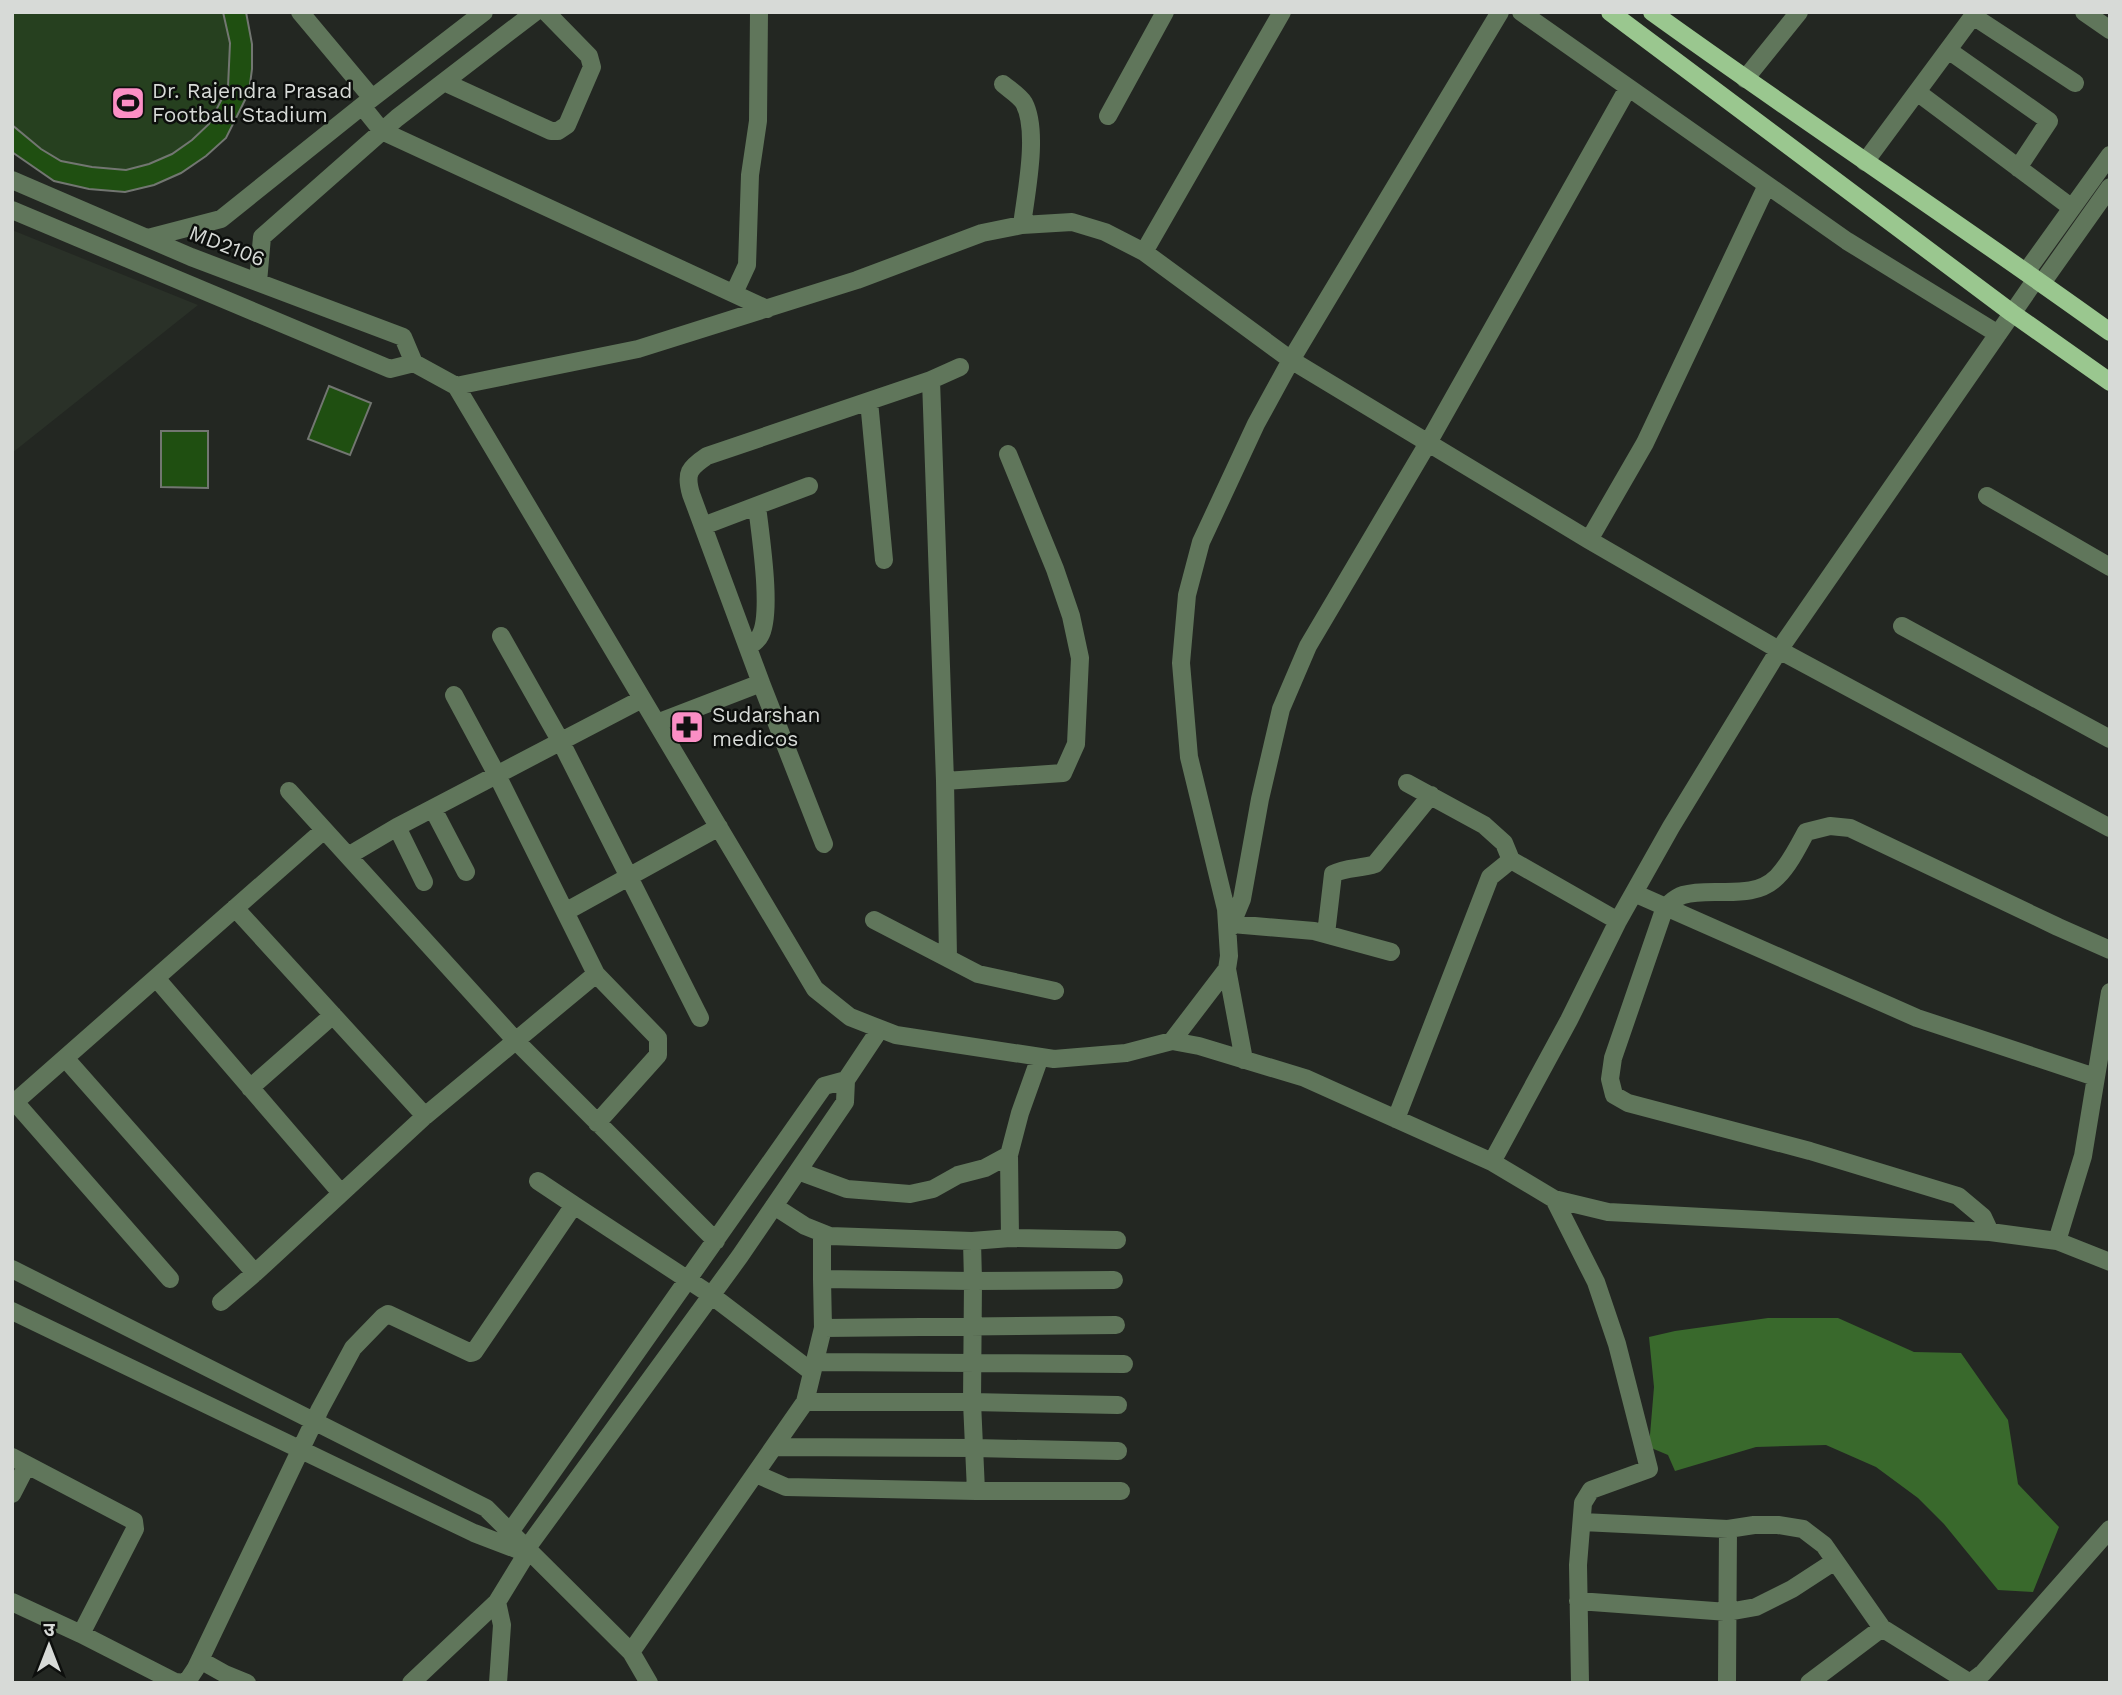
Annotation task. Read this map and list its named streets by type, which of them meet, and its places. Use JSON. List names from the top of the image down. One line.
{"streets":{"street":["MD2106"]},"places":{"sports":["Dr. Rajendra Prasad Football Stadium"],"pharmacy":["Sudarshan medicos"]},"north":"top"}
